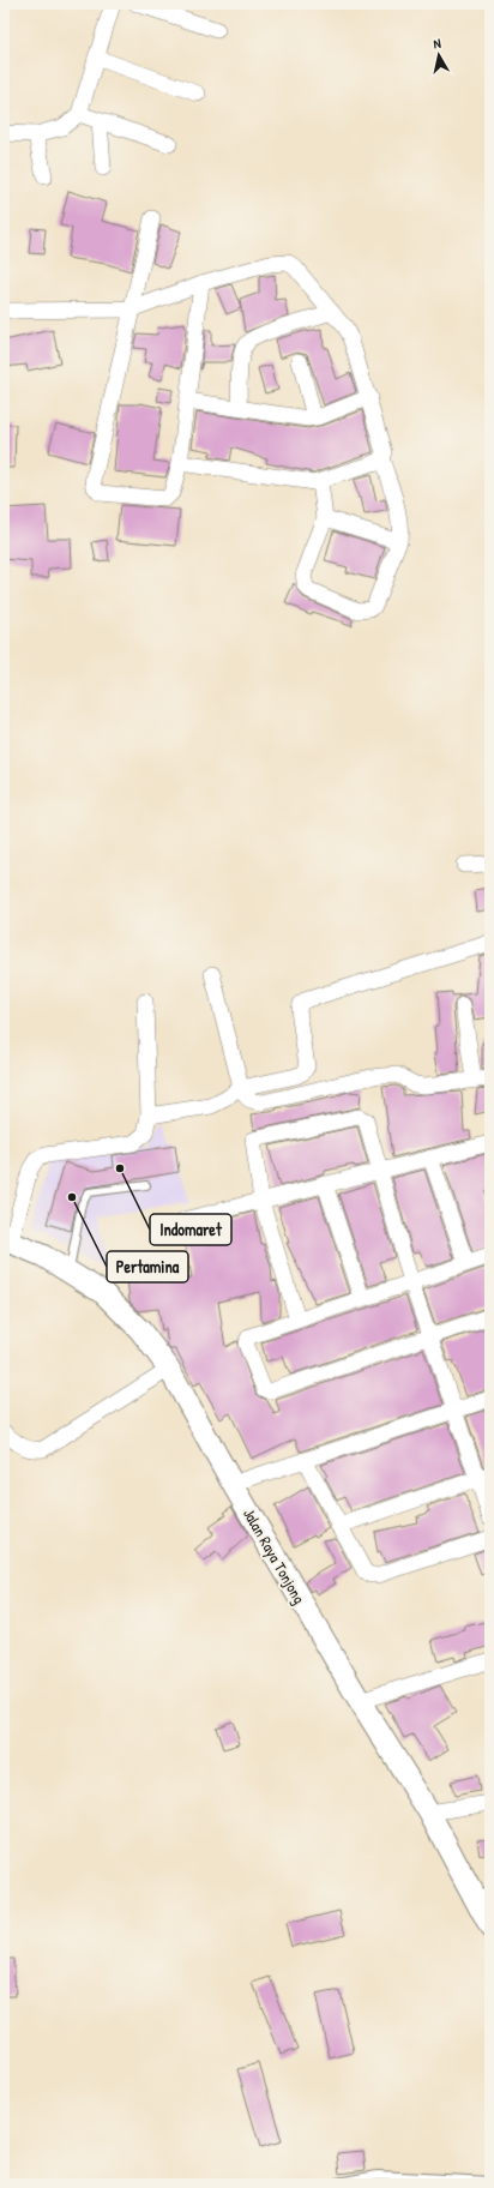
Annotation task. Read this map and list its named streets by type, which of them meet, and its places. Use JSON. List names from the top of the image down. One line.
{"streets":{"main road":["Jalan Raya Tonjong"]},"places":["Indomaret","Pertamina"],"north":"top"}
